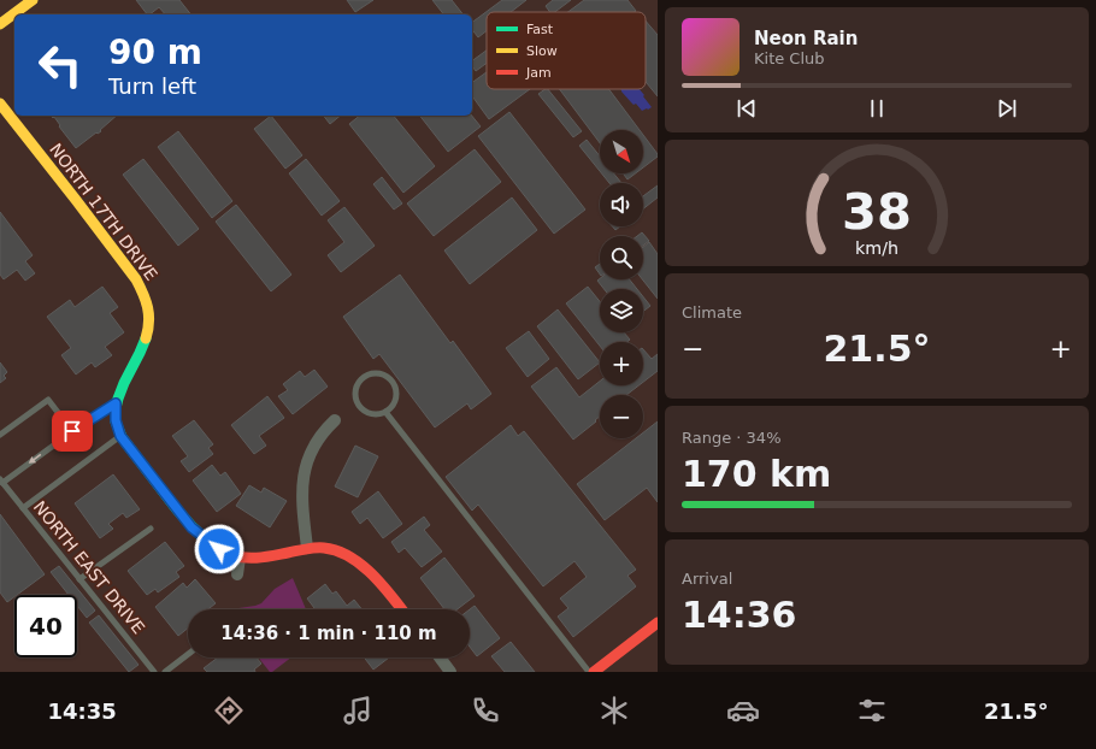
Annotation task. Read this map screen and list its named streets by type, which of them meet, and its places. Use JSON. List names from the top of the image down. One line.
{"streets":{"street":["NORTH 17TH DRIVE"],"lane":["NORTH EAST DRIVE"]},"legend":["Fast","Slow","Jam"],"north":"bottom right","page":{"turn":["90 m","Turn left"],"song":["Neon Rain","Kite Club"],"map_buttons":["+","−"],"tile":["Climate",["Range · 34%","170 km"],["Arrival","14:36"]],"heat":["−","21.5°","+"],"limit":"40","trip":"14:36 · 1 min · 110 m","tabs":["14:35","21.5°"],"gauge":["38","km/h"]}}
